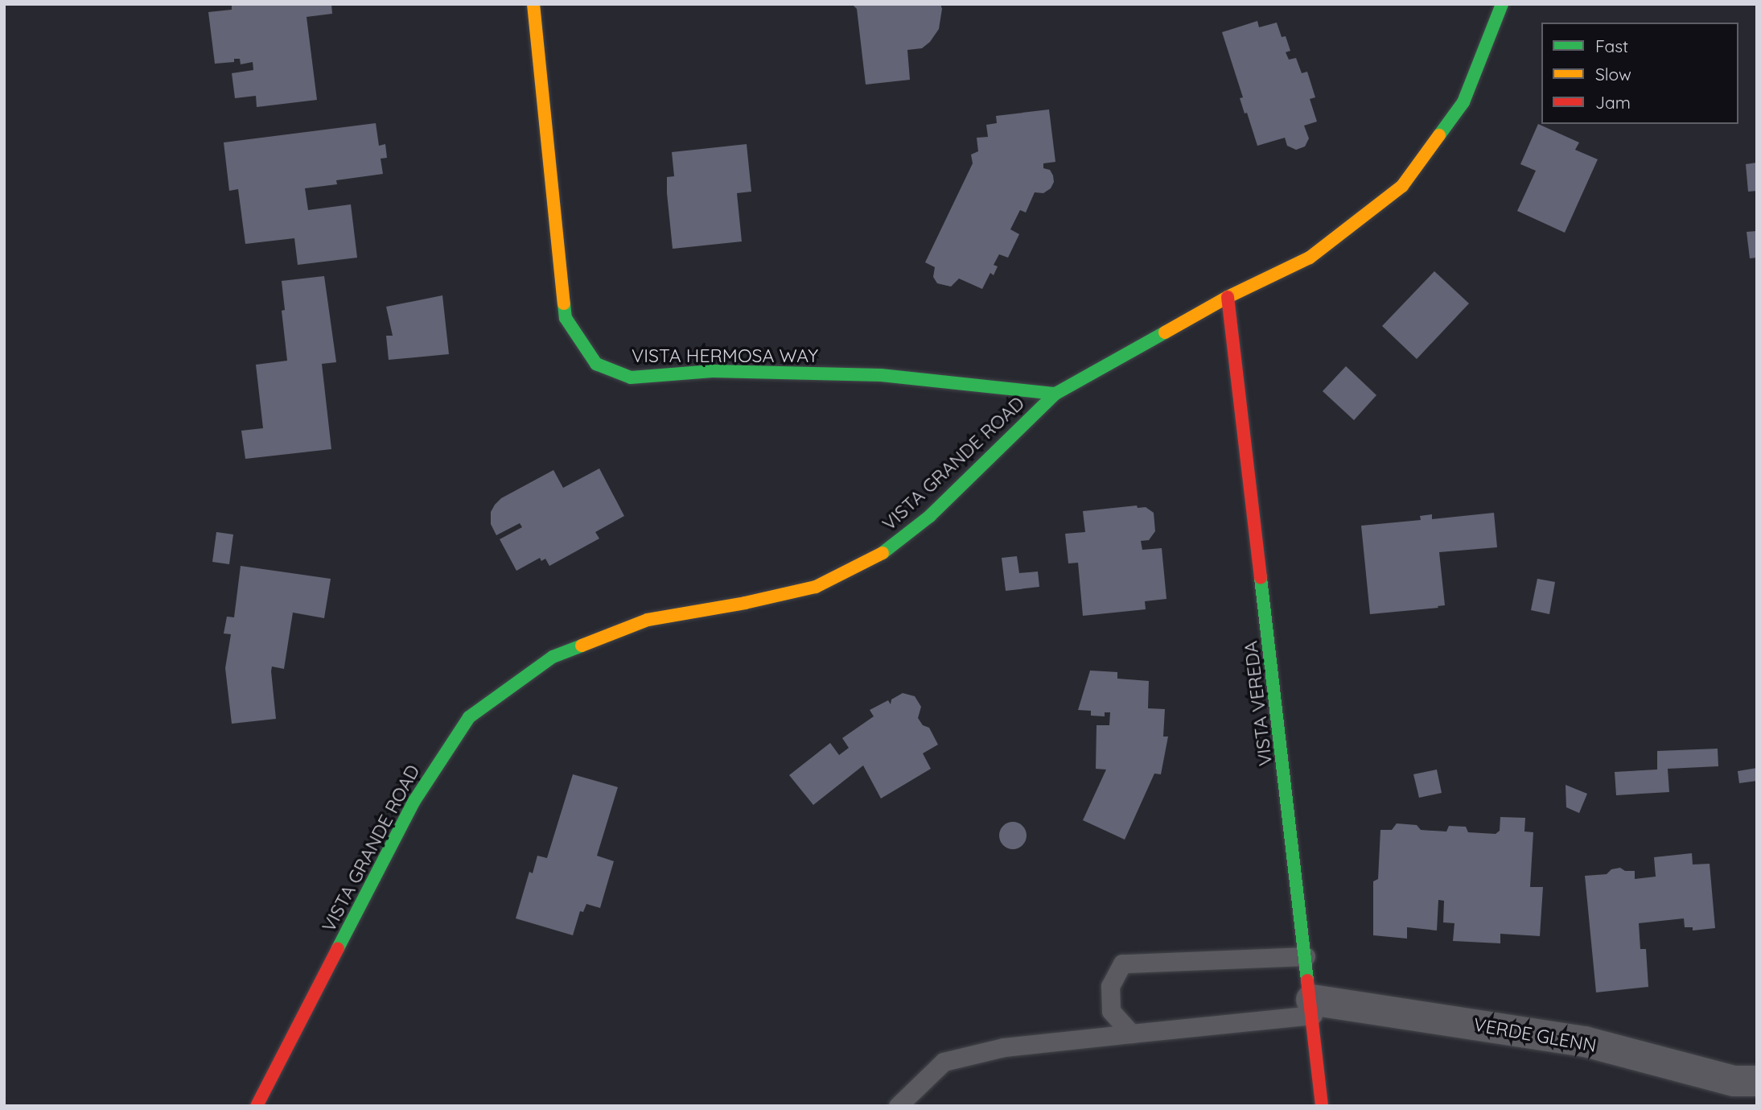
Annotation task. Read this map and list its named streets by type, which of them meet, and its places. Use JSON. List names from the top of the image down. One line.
{"streets":{"street":["VISTA HERMOSA WAY","VISTA GRANDE ROAD","VISTA VEREDA","VERDE GLENN"]},"crossings":[["VISTA HERMOSA WAY","VISTA GRANDE ROAD"],["VISTA GRANDE ROAD","VISTA VEREDA"],["VISTA VEREDA","VERDE GLENN"]],"legend":["Fast","Slow","Jam"]}
